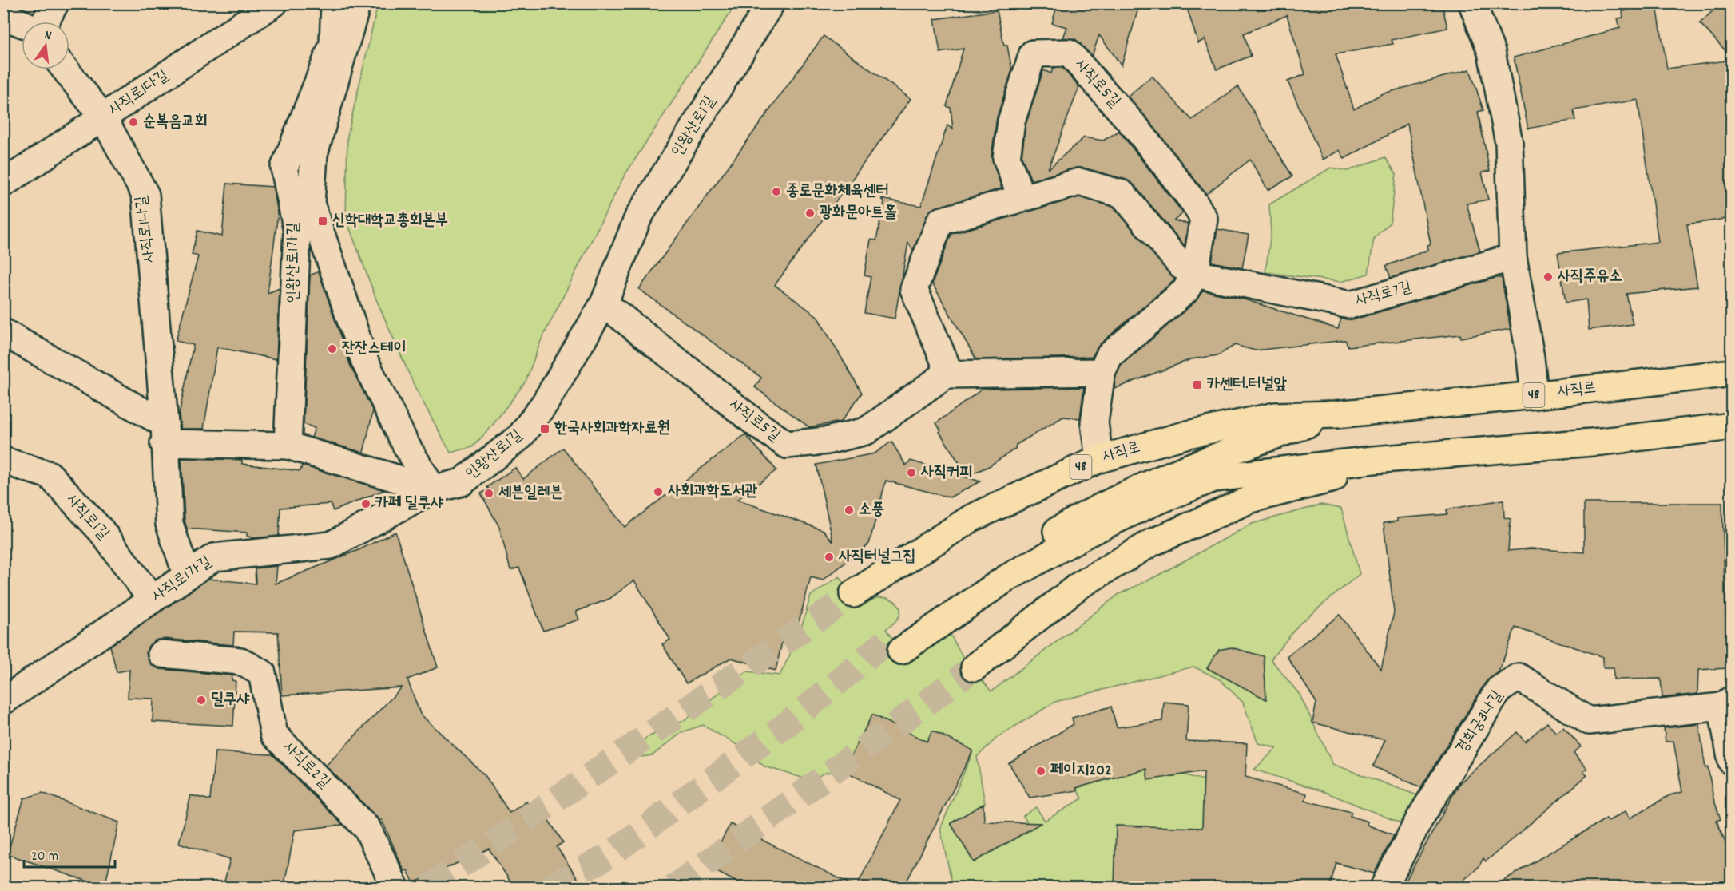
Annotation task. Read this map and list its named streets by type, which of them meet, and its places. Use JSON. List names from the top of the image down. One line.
{"streets":{"main road":["사직로","48"],"street":["사직로5길","사직로1다길","인왕산로1길","사직로1나길","인왕산로1가길","사직로7길","사직로1길","사직로1가길","경희궁3나길","사직로2길"]},"crossings":[["사직로5길","인왕산로1길"],["사직로5길","사직로7길"],["사직로5길","사직로"],["사직로1다길","사직로1나길"],["인왕산로1길","사직로1가길"],["사직로1나길","사직로1가길"],["사직로1길","사직로1가길"]],"places":{"other":["순복음교회","종로문화체육센터","광화문아트홀","사직주유소","잔잔스테이","사직커피","사회과학도서관","세븐일레븐","카페 딜쿠샤","소풍","사직터널그집","딜쿠샤","페이지202"],"transit":["신학대학교총회본부","카센터.터널앞","한국사회과학자료원"]},"scale_bar":"20 m","north":"top"}
